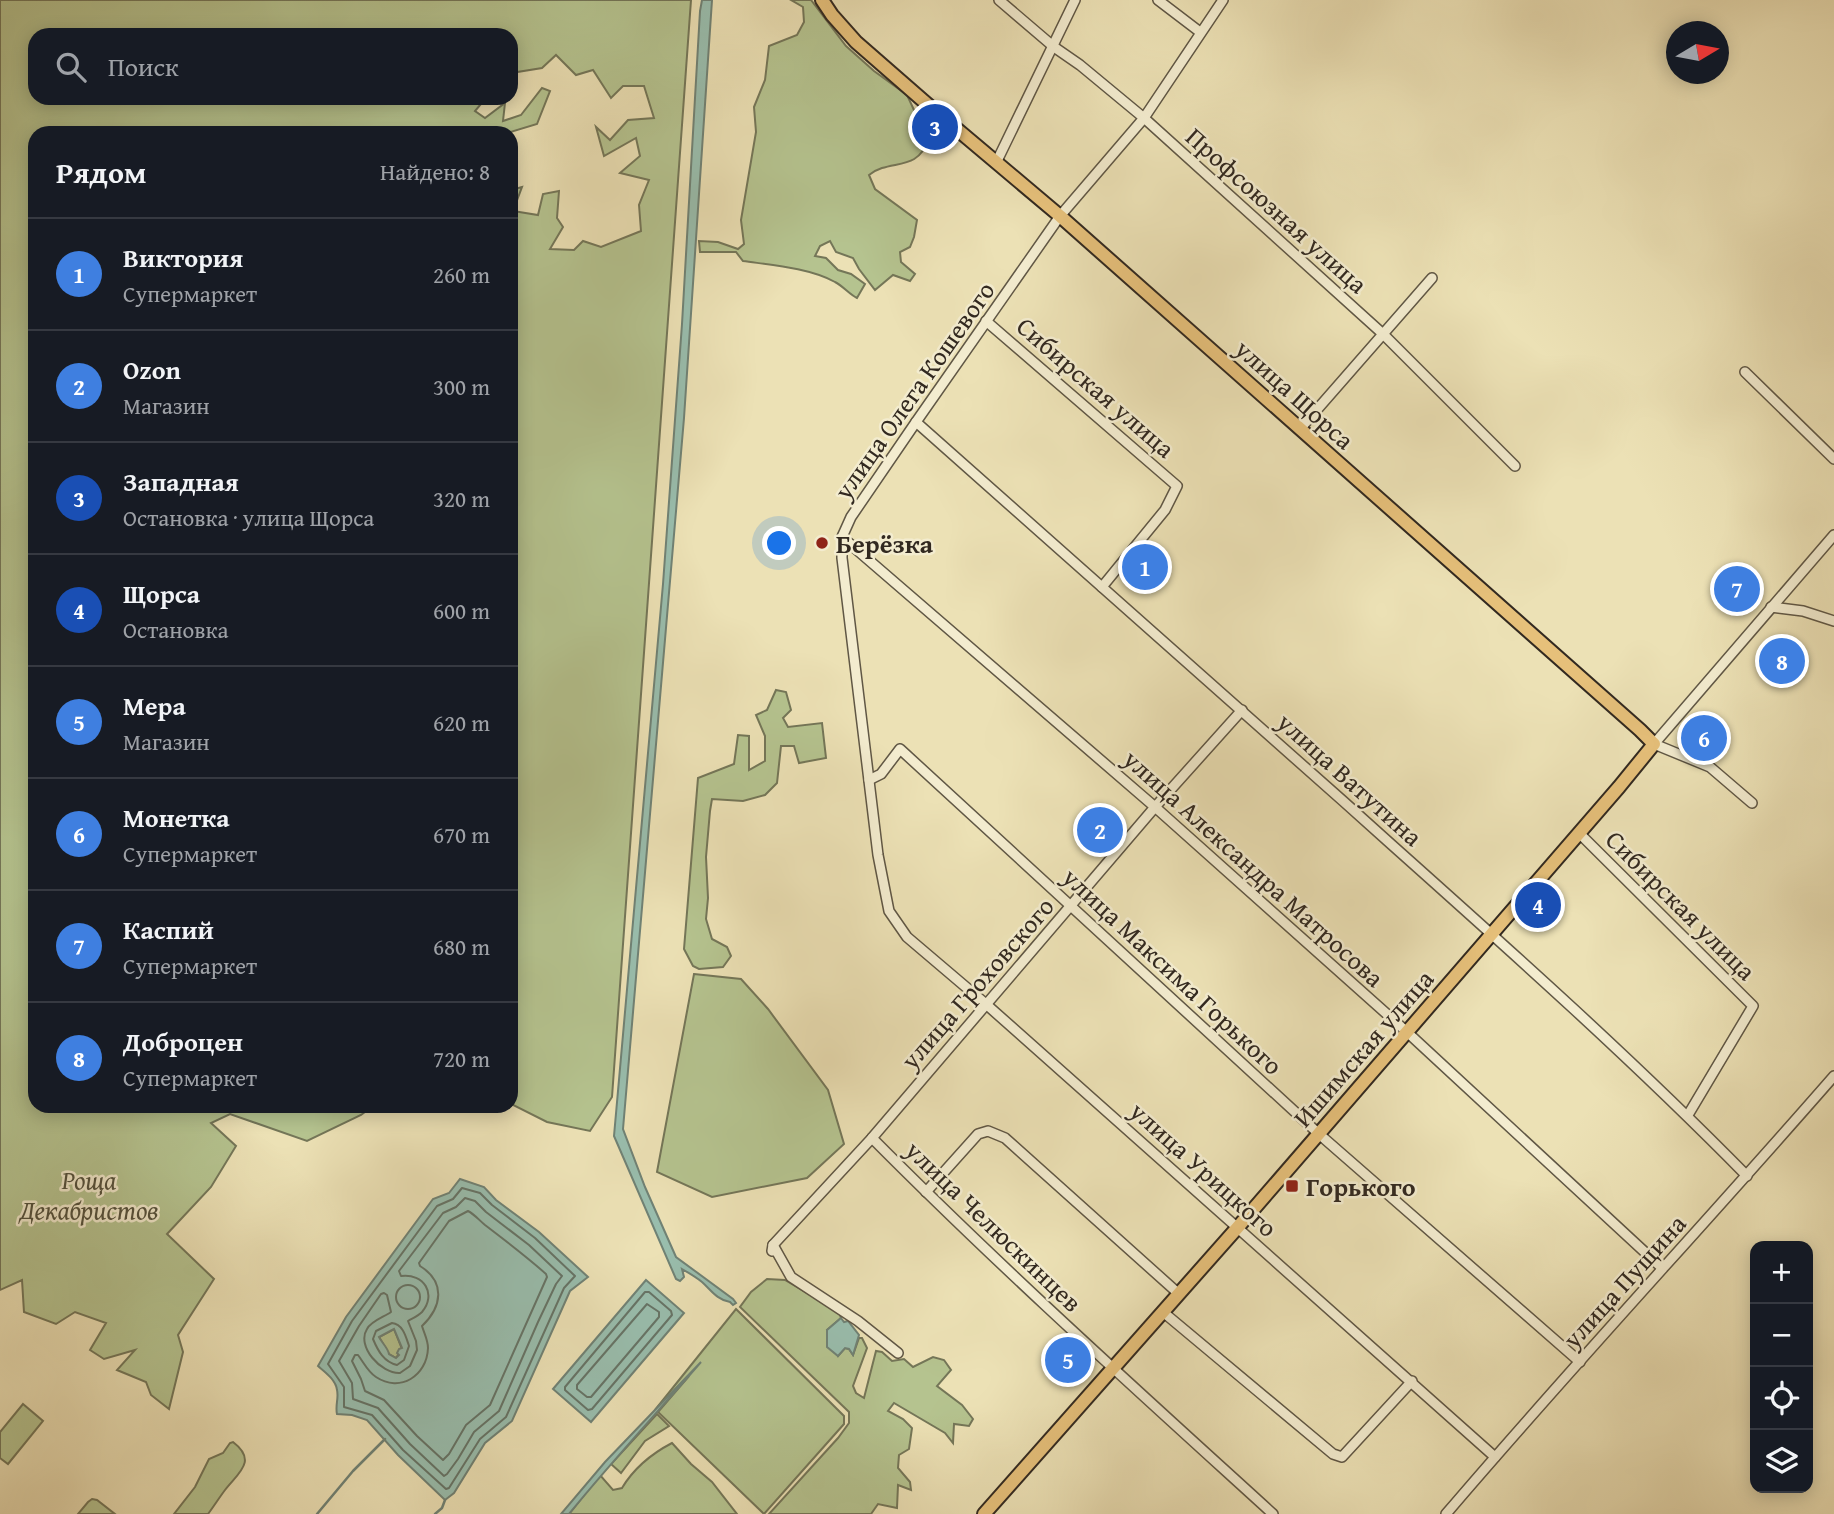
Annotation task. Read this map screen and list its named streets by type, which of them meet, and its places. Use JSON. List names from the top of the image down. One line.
{"streets":{"main road":["улица Щорса","Ишимская улица"],"street":["Профсоюзная улица","Сибирская улица","улица Олега Кошевого","улица Ватутина","улица Александра Матросова","улица Максима Горького","улица Гроховского","улица Урицкого","улица Челюскинцев","улица Пущина"]},"crossings":[["Профсоюзная улица","улица Олега Кошевого"],["Сибирская улица","улица Олега Кошевого"],["Сибирская улица","улица Ватутина"],["Сибирская улица","Ишимская улица"],["улица Олега Кошевого","улица Щорса"],["улица Олега Кошевого","улица Ватутина"],["улица Олега Кошевого","улица Александра Матросова"],["улица Олега Кошевого","улица Максима Горького"],["улица Олега Кошевого","улица Урицкого"],["улица Щорса","Ишимская улица"],["улица Ватутина","улица Гроховского"],["улица Ватутина","Ишимская улица"],["улица Ватутина","улица Пущина"],["улица Александра Матросова","улица Гроховского"],["улица Александра Матросова","Ишимская улица"],["улица Александра Матросова","улица Пущина"],["улица Максима Горького","улица Гроховского"],["улица Максима Горького","Ишимская улица"],["улица Максима Горького","улица Пущина"],["улица Гроховского","улица Урицкого"],["улица Гроховского","улица Челюскинцев"],["Ишимская улица","улица Урицкого"],["Ишимская улица","улица Челюскинцев"],["улица Урицкого","улица Пущина"]],"parks":["Роща Декабристов"],"places":{"other":["Берёзка"],"transit":["Горького"]},"north":"right","page":{"search":"Поиск","pins":["3","1","7","8","6","2","4","5"],"heading":["Рядом","Найдено: 8"],"list":[{"mark":"1","name":"Виктория","note":"Супермаркет","value":"260 m"},{"mark":"2","name":"Ozon","note":"Магазин","value":"300 m"},{"mark":"3","name":"Западная","note":"Остановка · улица Щорса","value":"320 m"},{"mark":"4","name":"Щорса","note":"Остановка","value":"600 m"},{"mark":"5","name":"Мера","note":"Магазин","value":"620 m"},{"mark":"6","name":"Монетка","note":"Супермаркет","value":"670 m"},{"mark":"7","name":"Каспий","note":"Супермаркет","value":"680 m"},{"mark":"8","name":"Доброцен","note":"Супермаркет","value":"720 m"}],"map_buttons":["+","−"]}}
